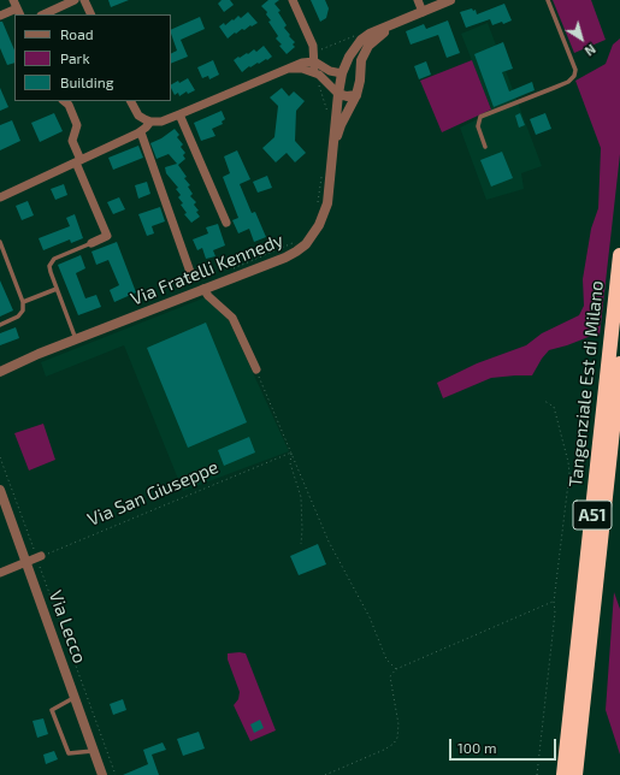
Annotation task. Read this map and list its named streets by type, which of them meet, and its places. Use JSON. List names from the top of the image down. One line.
{"streets":{"highway":["Tangenziale Est di Milano","A51"],"street":["Via Fratelli Kennedy","Via Lecco"],"path":["Via San Giuseppe"]},"legend":["Road","Park","Building"],"scale_bar":"100 m","north":"bottom right"}
